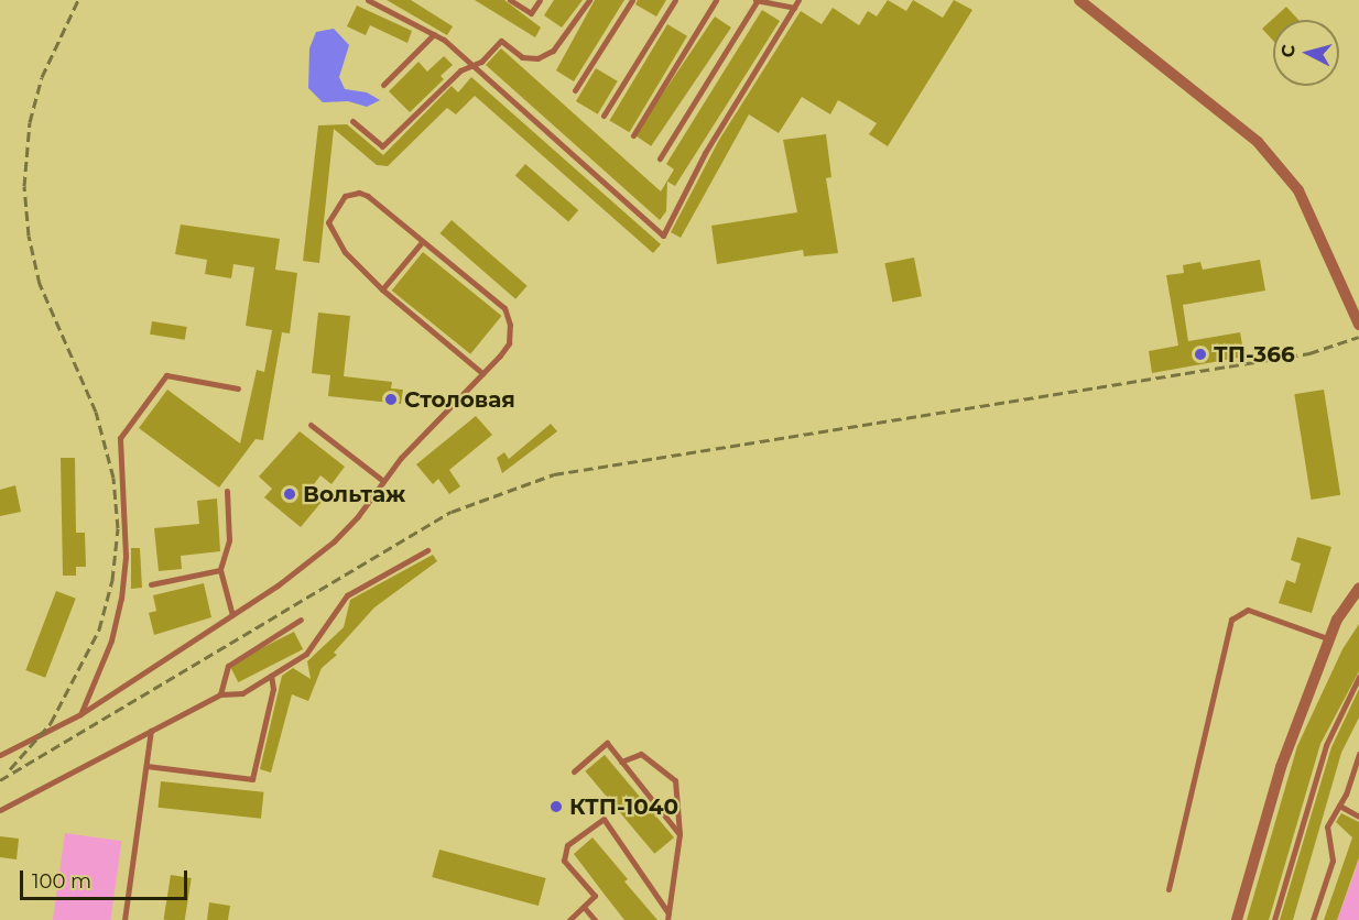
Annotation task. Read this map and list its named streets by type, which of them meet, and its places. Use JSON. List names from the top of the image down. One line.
{"places":["ТП-366","Столовая","Вольтаж","КТП-1040"],"scale_bar":"100 m","north":"left"}
